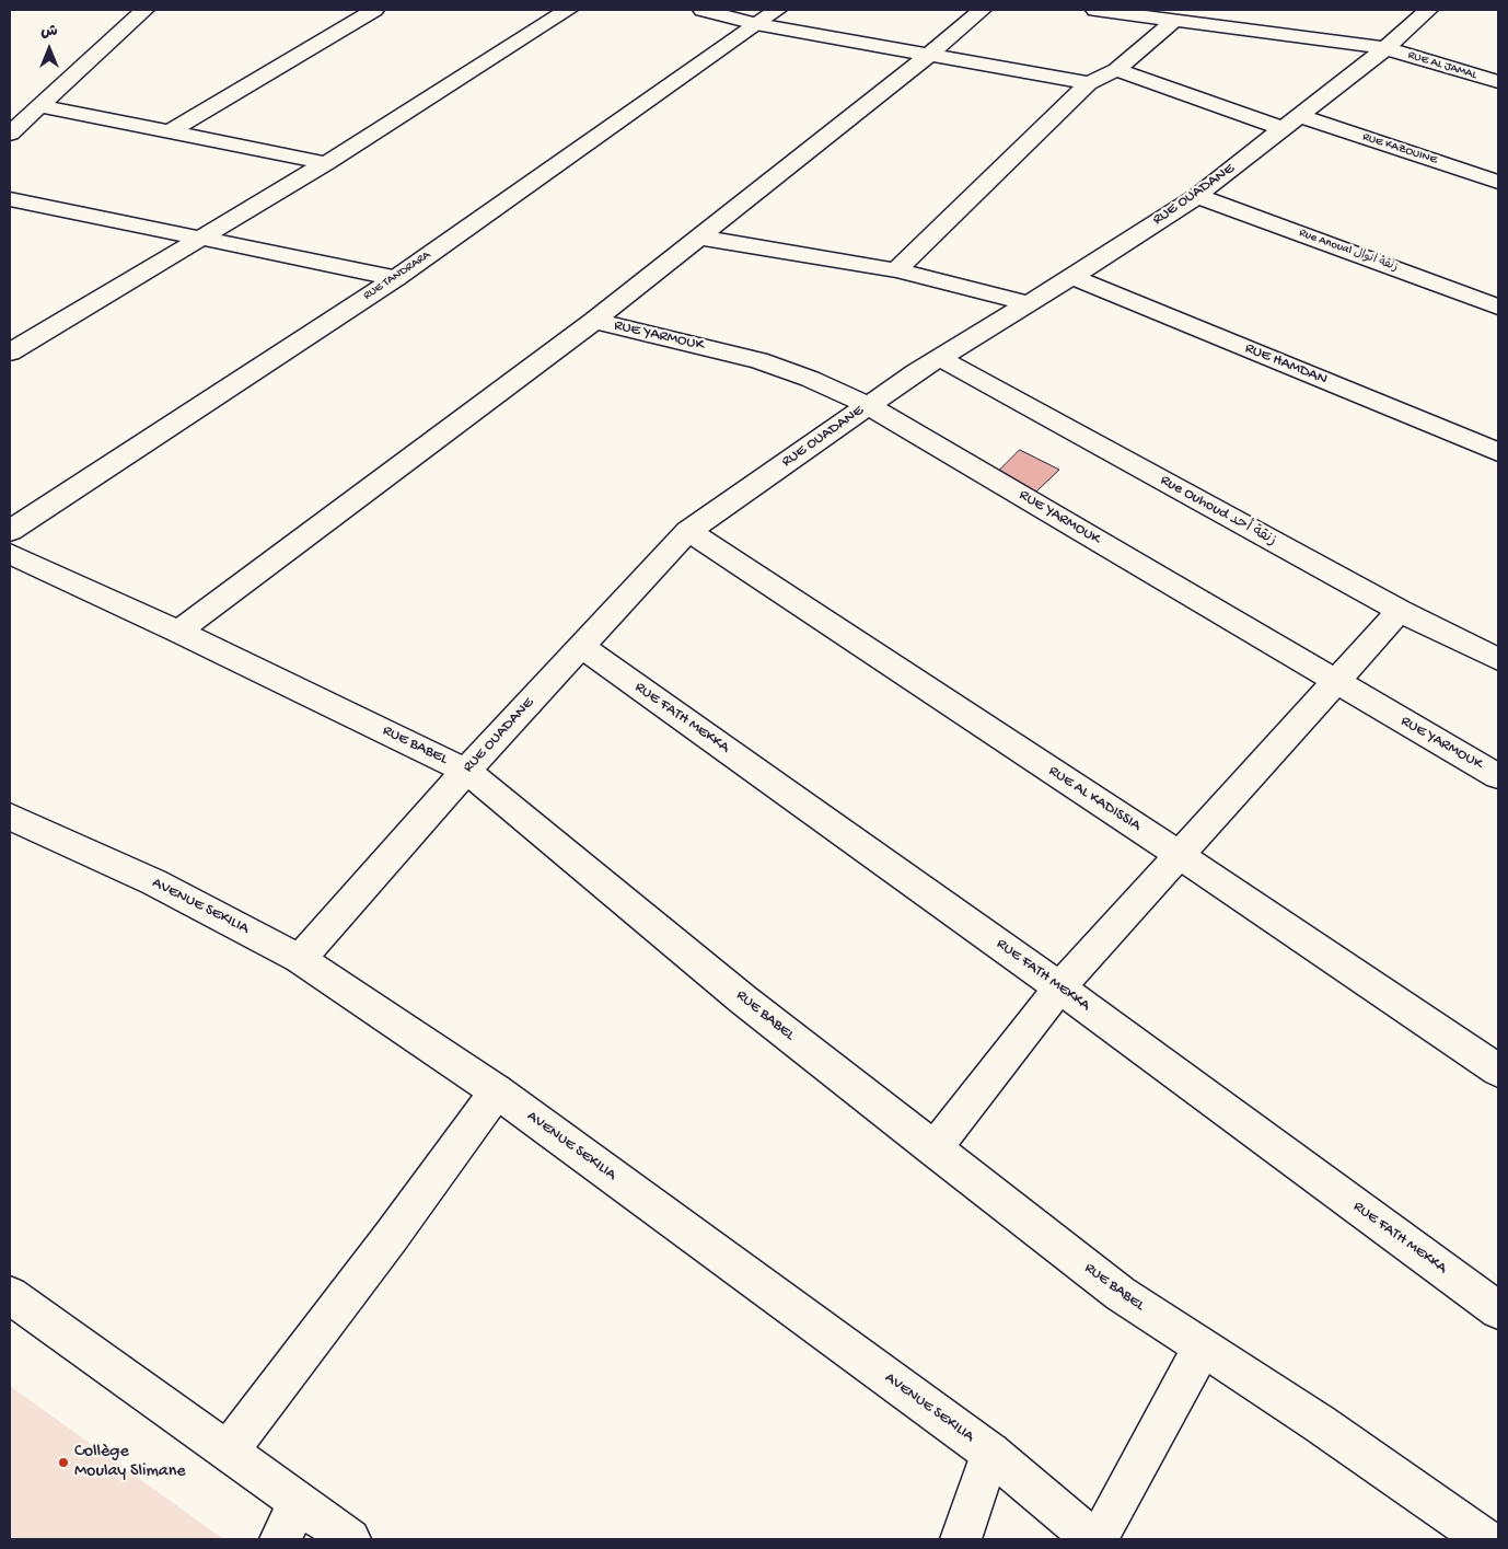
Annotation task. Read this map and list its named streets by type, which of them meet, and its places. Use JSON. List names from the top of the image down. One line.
{"streets":{"street":["RUE AL JAMAL","RUE KAZOUINE","RUE OUADANE","Rue Anoual زنقة انوال","RUE TANDRARA","RUE YARMOUK","RUE HAMDAN","Rue Ouhoud زنقة أحد","RUE FATH MEKKA","RUE BABEL","RUE AL KADISSIA","AVENUE SEKILIA"]},"crossings":[["RUE AL JAMAL","RUE OUADANE"],["RUE KAZOUINE","RUE OUADANE"],["RUE OUADANE","Rue Anoual زنقة انوال"],["RUE OUADANE","RUE YARMOUK"],["RUE OUADANE","RUE HAMDAN"],["RUE OUADANE","Rue Ouhoud زنقة أحد"],["RUE OUADANE","RUE FATH MEKKA"],["RUE OUADANE","RUE BABEL"],["RUE OUADANE","RUE AL KADISSIA"],["RUE OUADANE","AVENUE SEKILIA"]],"places":["Collège Moulay Slimane"],"north":"top"}
